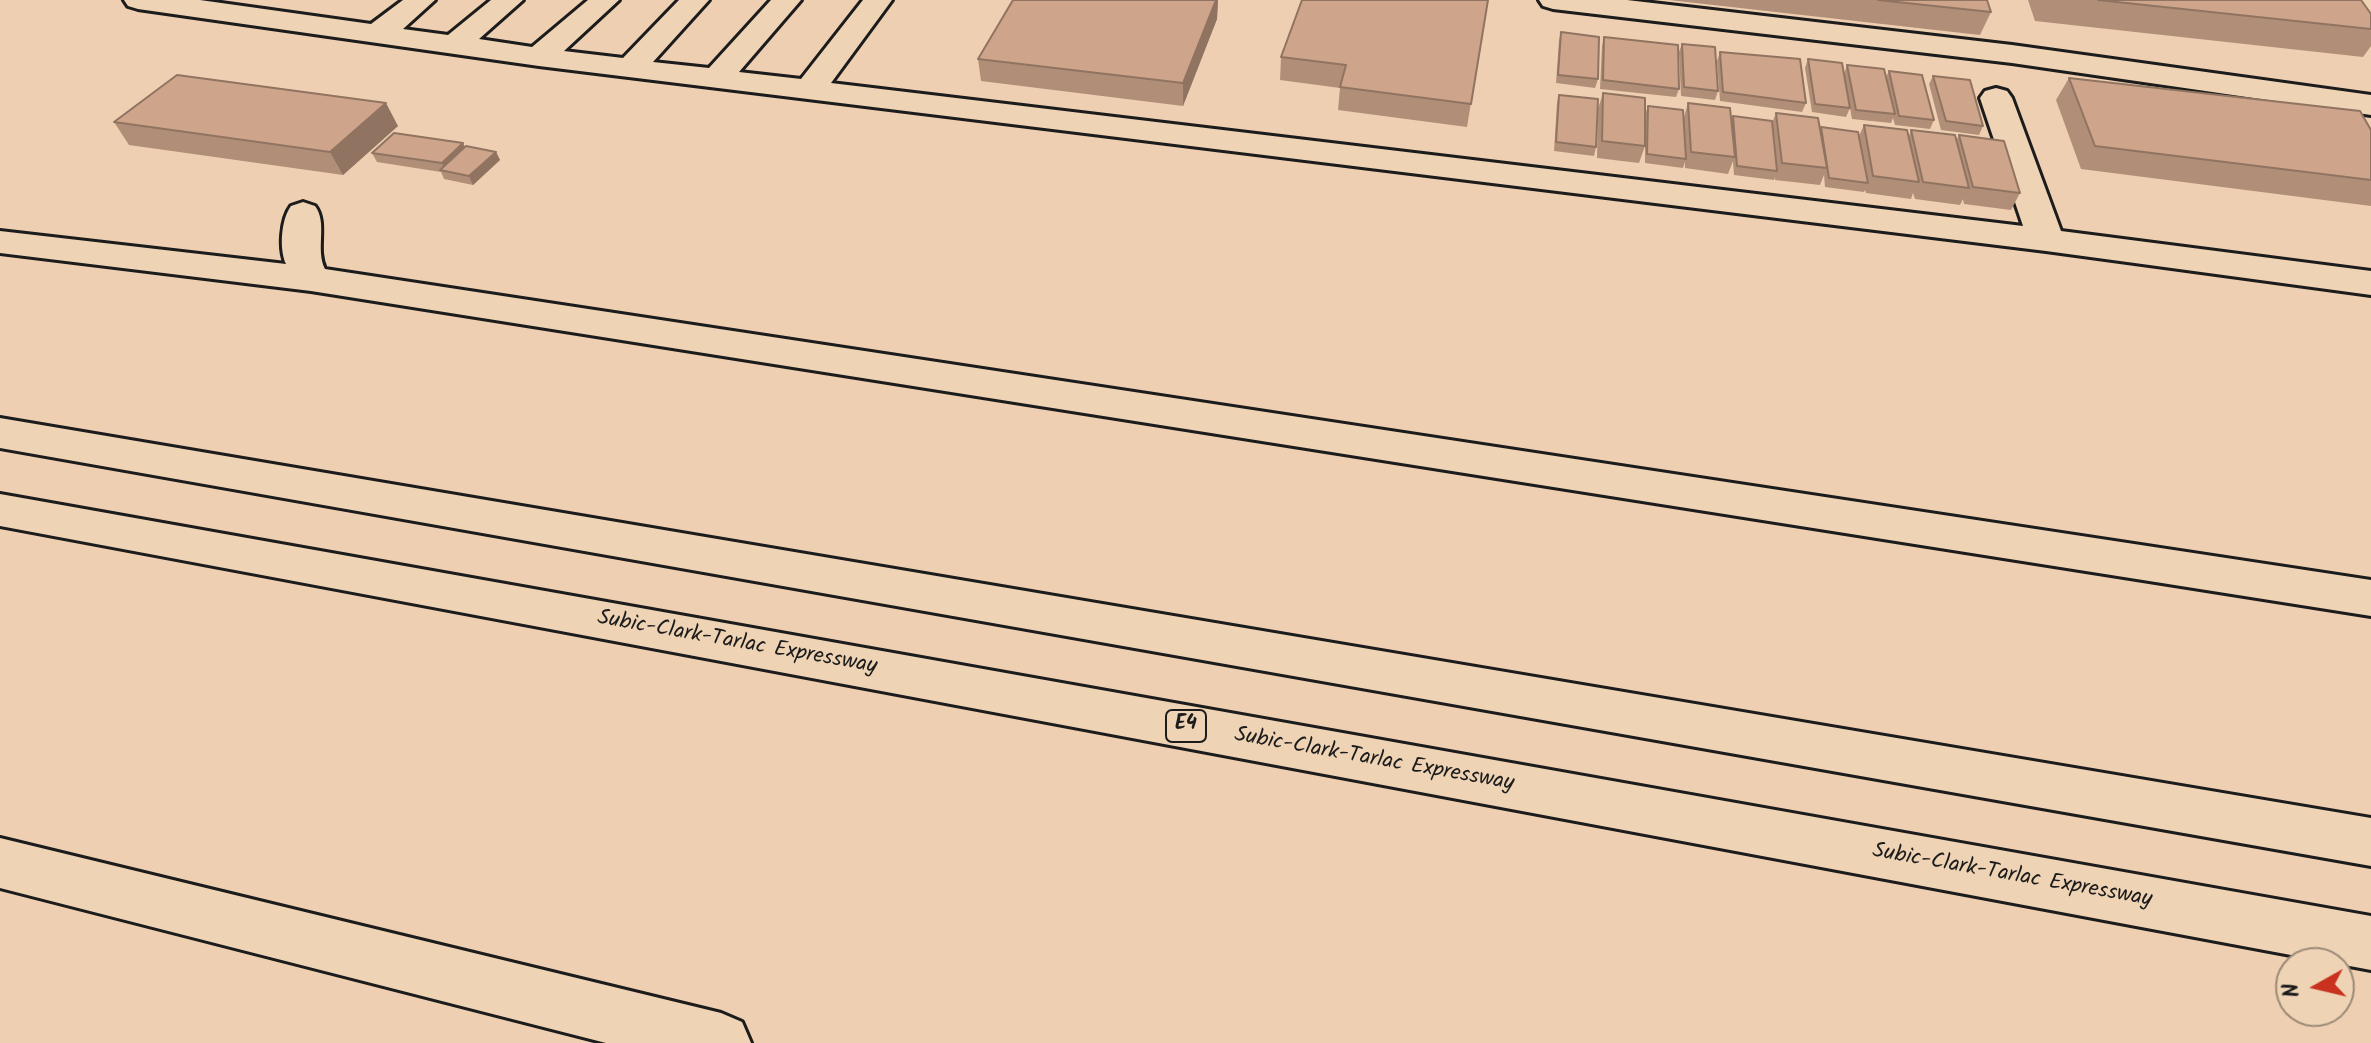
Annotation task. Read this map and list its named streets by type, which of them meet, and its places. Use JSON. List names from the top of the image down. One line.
{"streets":{"main road":["Subic-Clark-Tarlac Expressway","E4"]},"north":"left"}
